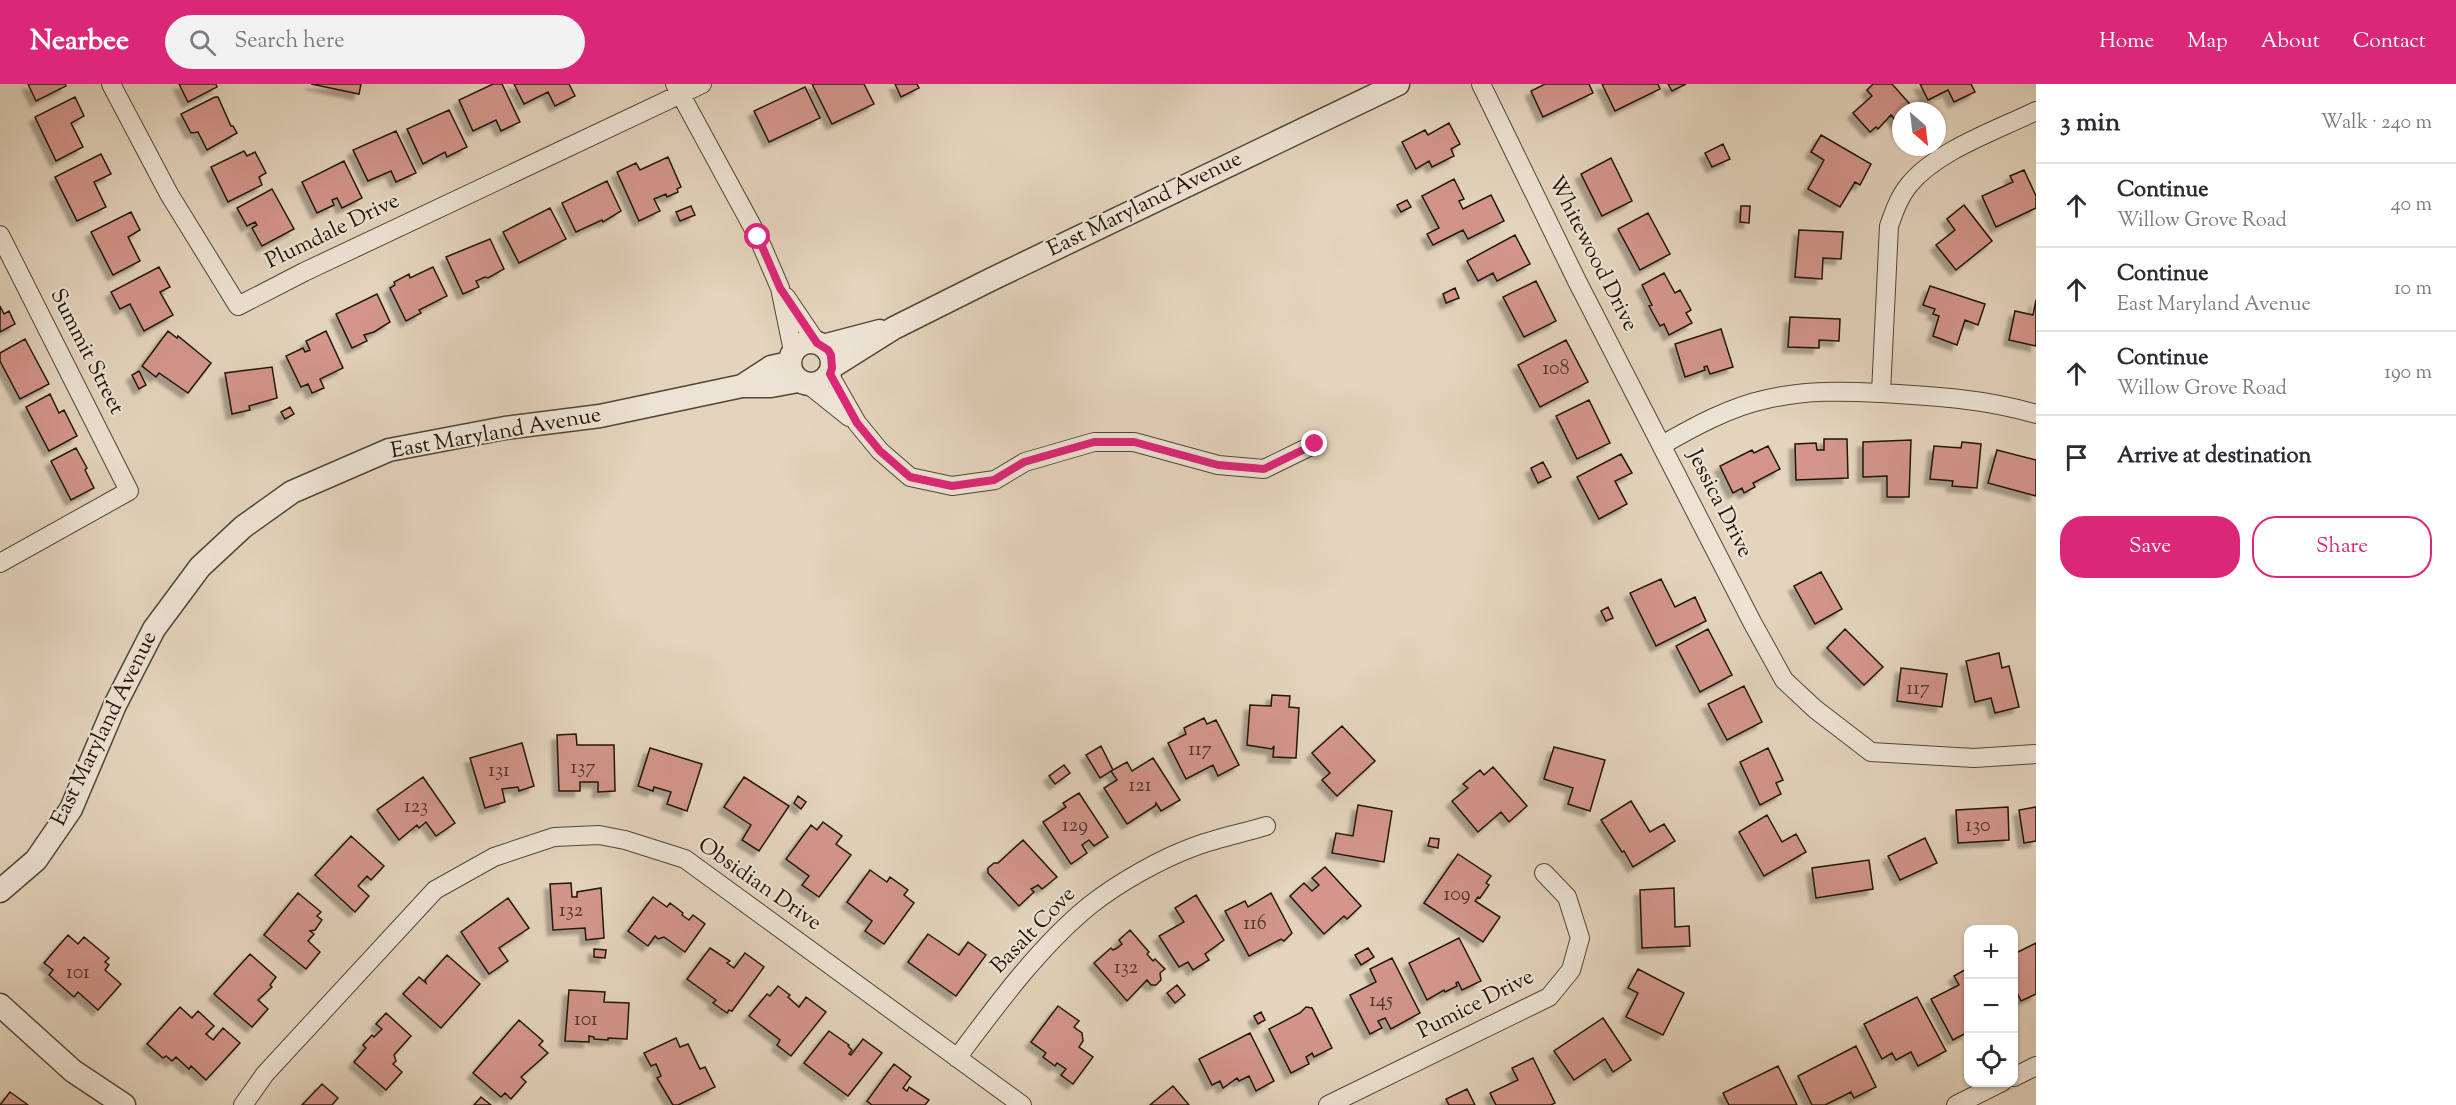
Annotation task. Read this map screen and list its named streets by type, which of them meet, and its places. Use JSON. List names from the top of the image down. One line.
{"streets":{"street":["East Maryland Avenue","Plumdale Drive","Whitewood Drive","Summit Street","Jessica Drive","Obsidian Drive","Basalt Cove","Pumice Drive"]},"crossings":[["Whitewood Drive","Jessica Drive"],["Obsidian Drive","Basalt Cove"]],"house_numbers":["108","117","117","137","131","121","123","129","130","109","132","116","132","101","145","101"],"north":"bottom right","page":{"header":"Nearbee","search":"Search here","nav":["Home","Map","About","Contact"],"heading":["3 min","Walk · 240 m"],"list":[["Continue","Willow Grove Road","40 m"],["Continue","East Maryland Avenue","10 m"],["Continue","Willow Grove Road","190 m"],"Arrive at destination"],"buttons":["Save","Share"],"map_buttons":["+","−"]}}
